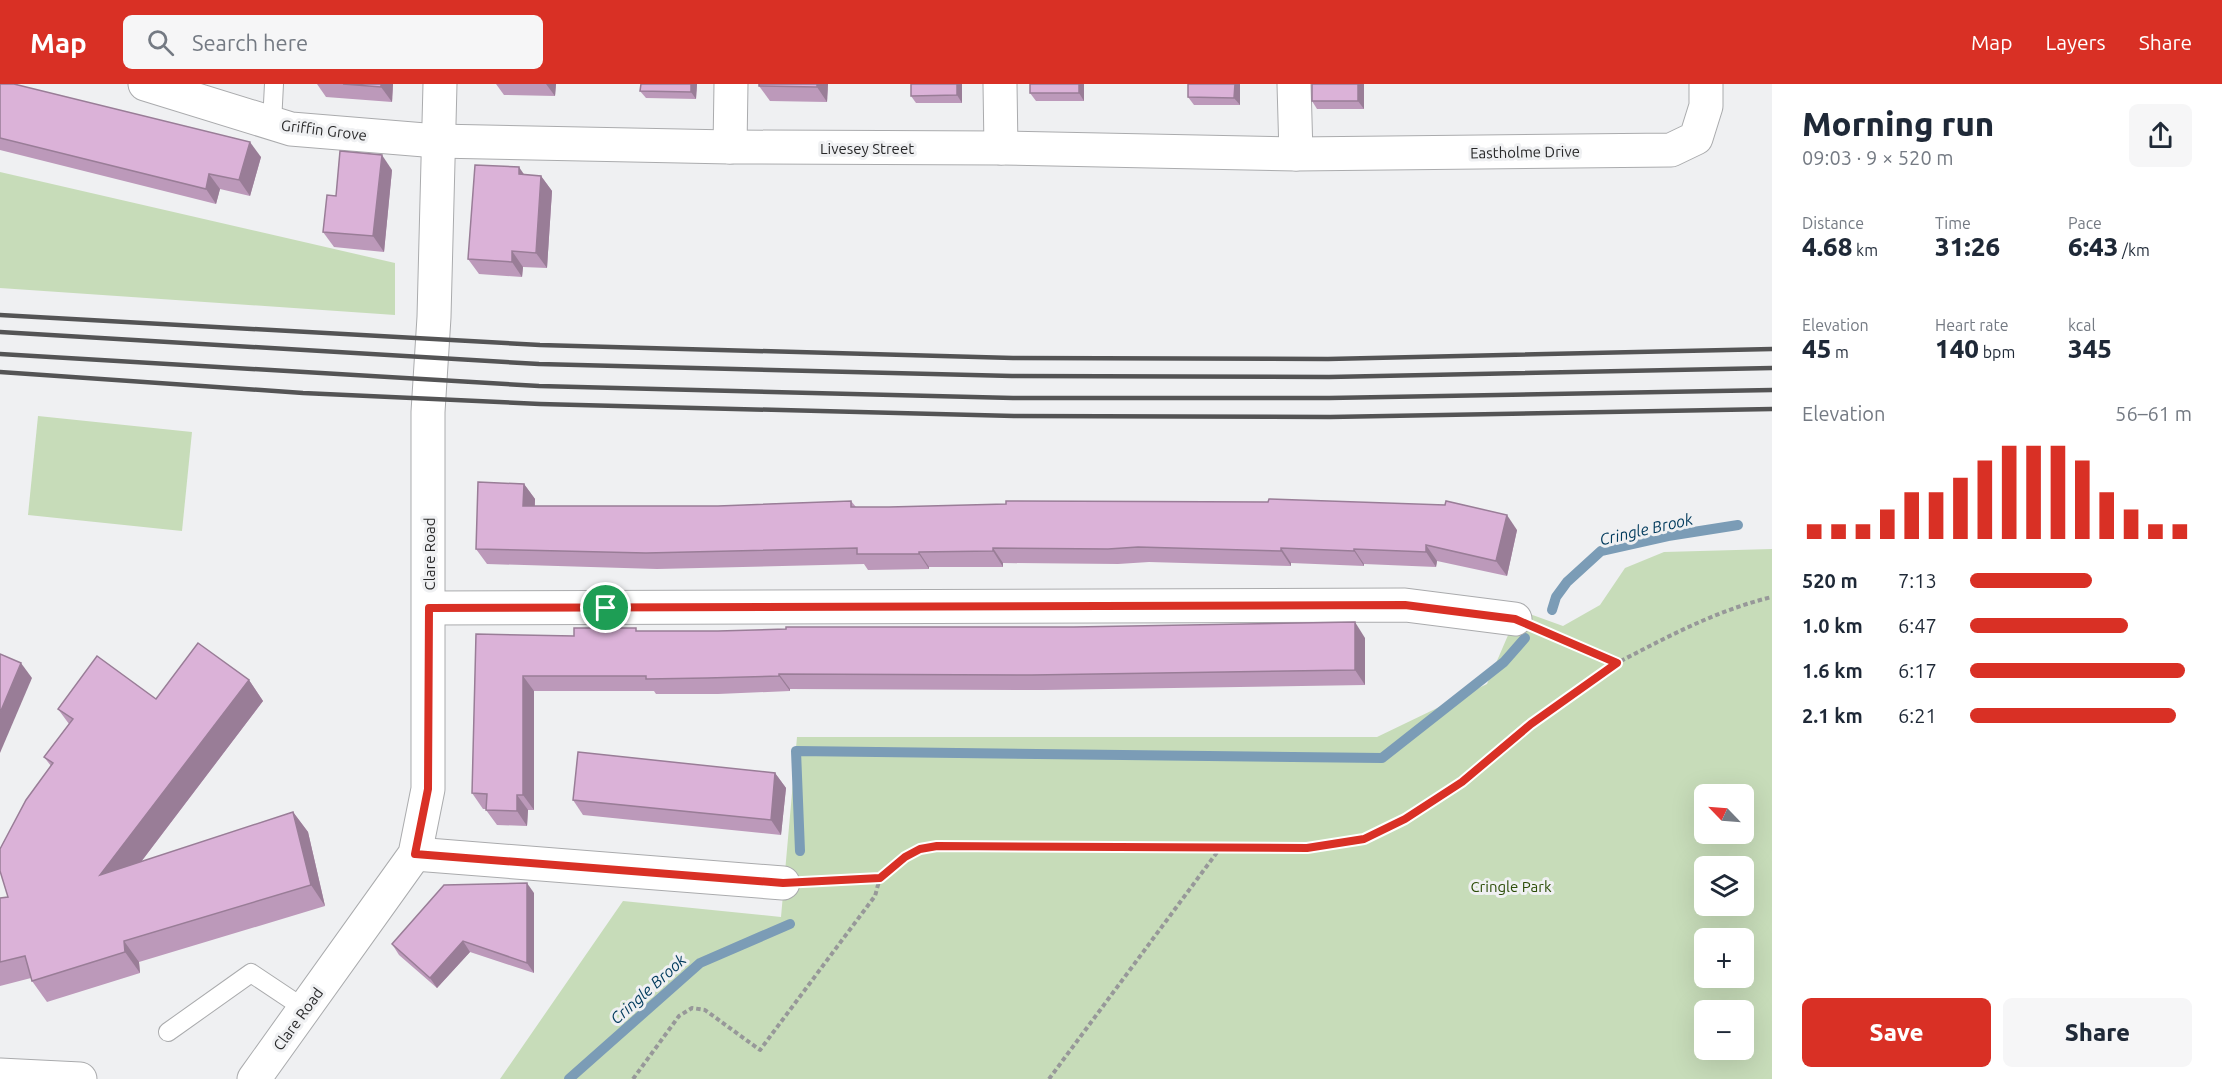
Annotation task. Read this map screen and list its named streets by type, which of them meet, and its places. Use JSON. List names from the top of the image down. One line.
{"streets":{"street":["Griffin Grove","Livesey Street","Eastholme Drive","Clare Road"]},"crossings":[["Griffin Grove","Livesey Street"],["Griffin Grove","Clare Road"],["Livesey Street","Eastholme Drive"],["Livesey Street","Clare Road"]],"water":["Cringle Brook"],"parks":["Cringle Park"],"north":"top left","page":{"header":"Map","search":"Search here","nav":["Map","Layers","Share"],"heading":["Morning run","09:03 · 9 × 520 m"],"stats":[["Distance","4.68 km"],["Time","31:26"],["Pace","6:43 /km"],["Elevation","45 m"],["Heart rate","140 bpm"],["kcal","345"]],"chart":["Elevation","56–61 m"],"list":[{"name":"520 m","note":"7:13"},{"name":"1.0 km","note":"6:47"},{"name":"1.6 km","note":"6:17"},{"name":"2.1 km","note":"6:21"}],"map_buttons":["+","−"],"buttons":["Save","Share"]}}
